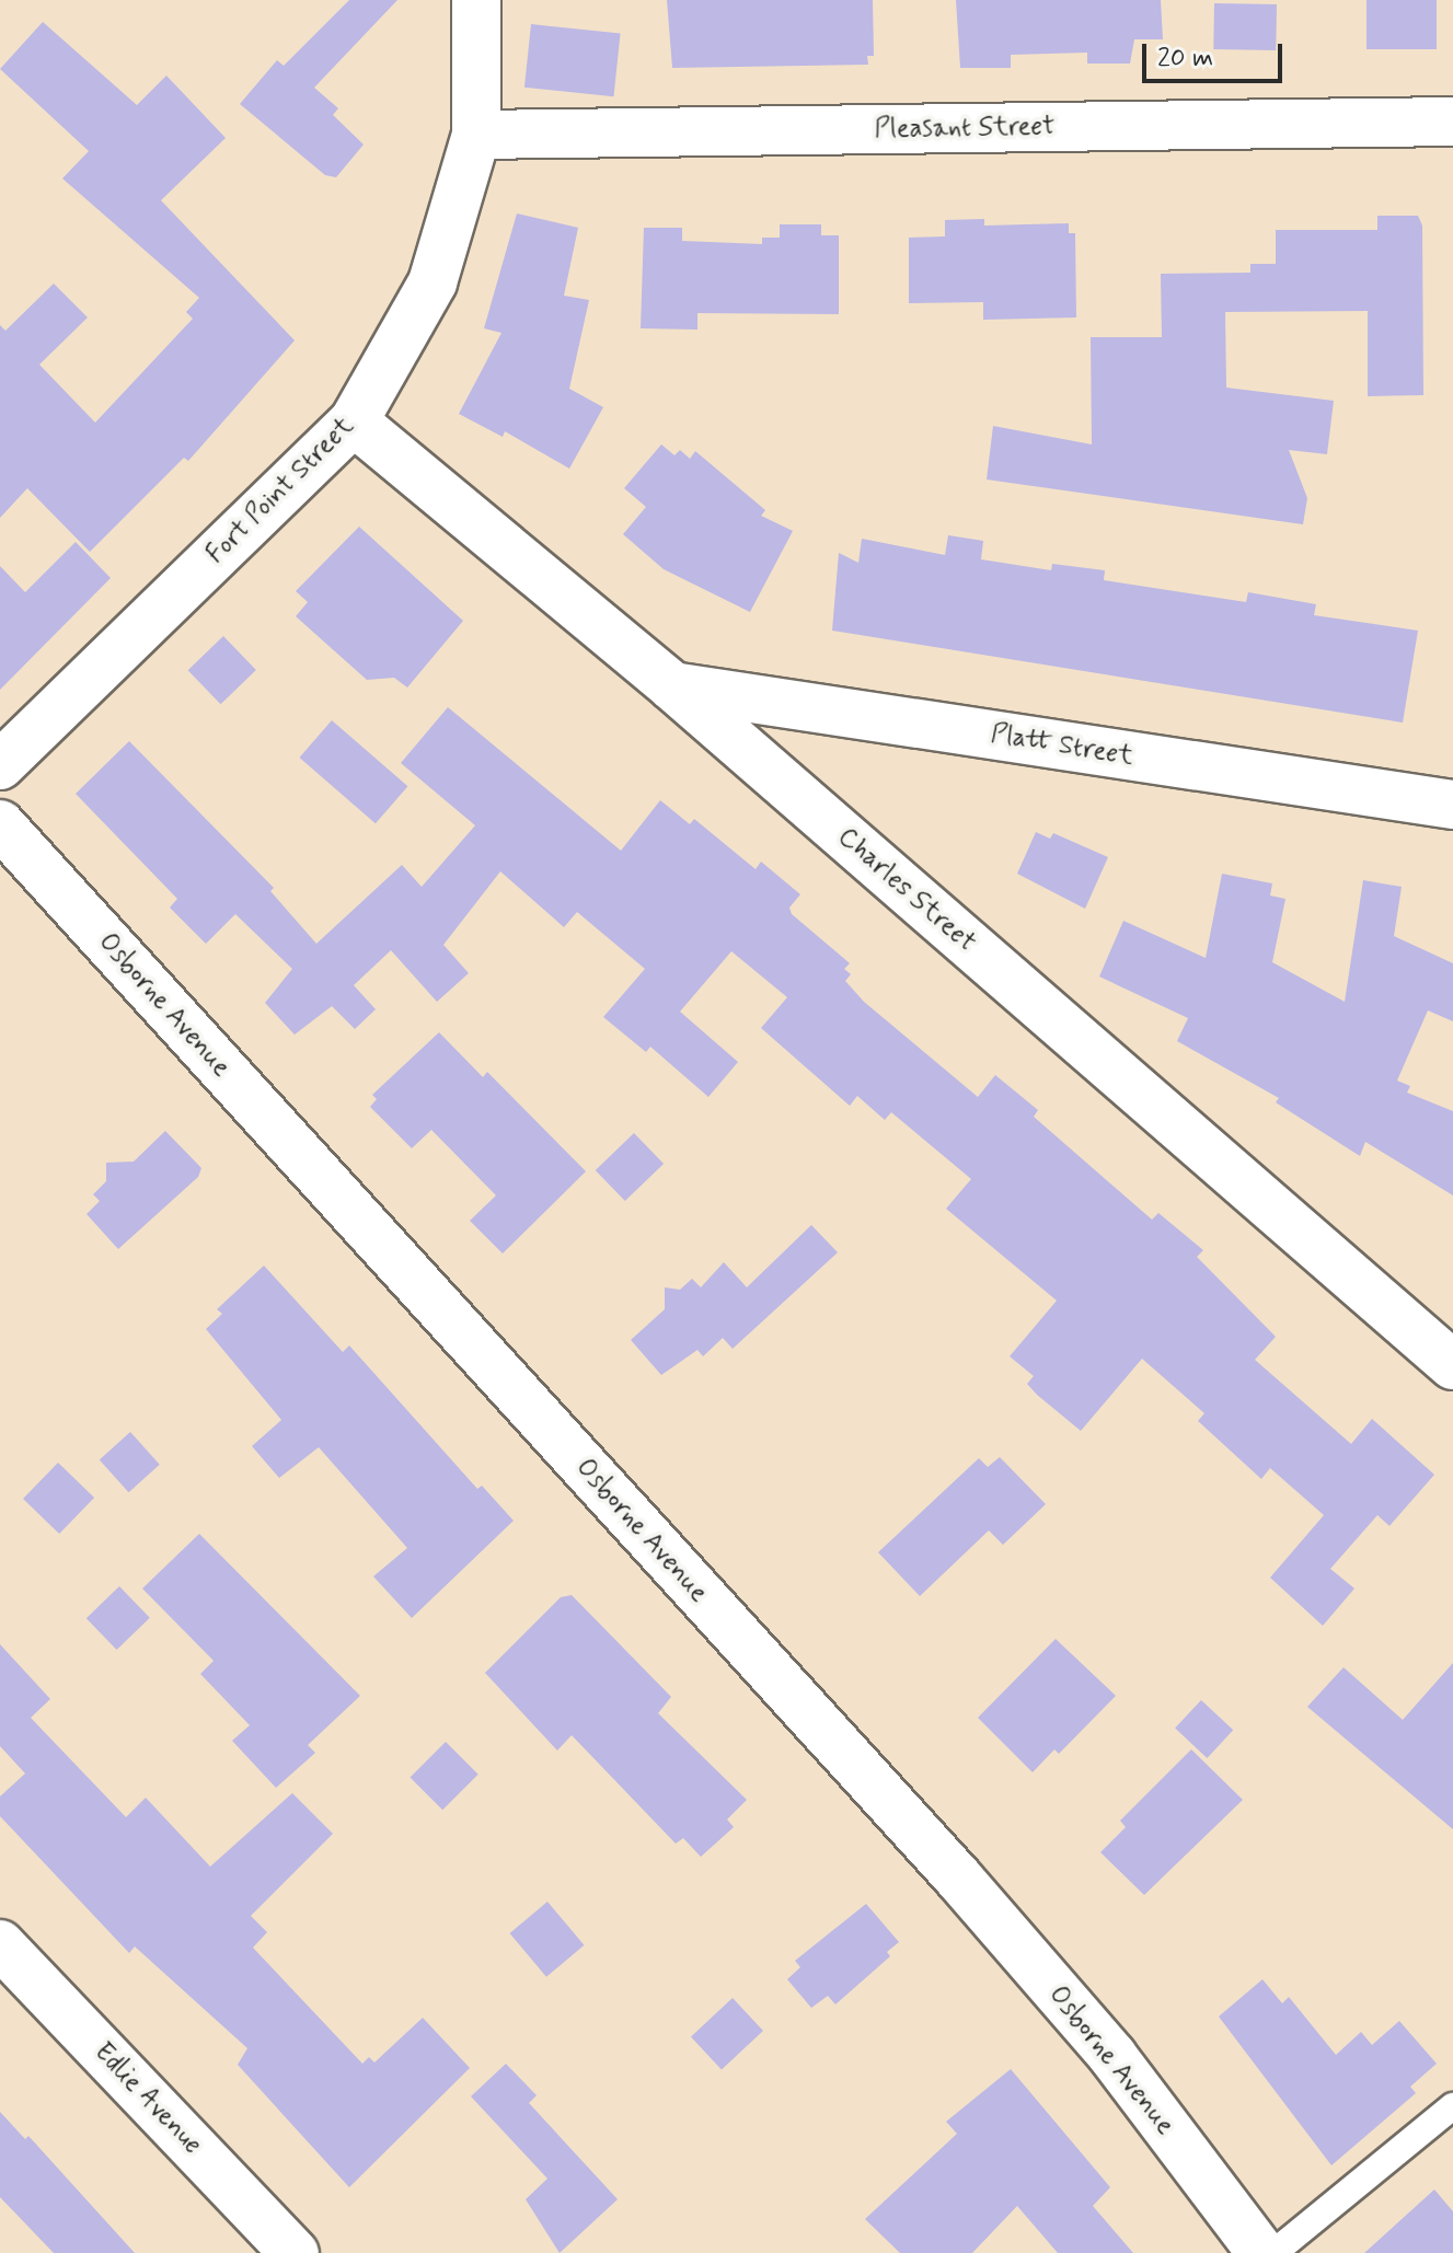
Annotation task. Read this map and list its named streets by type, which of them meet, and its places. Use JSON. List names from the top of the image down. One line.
{"streets":{"street":["Pleasant Street","Fort Point Street","Platt Street","Charles Street","Osborne Avenue","Edlie Avenue"]},"crossings":[["Pleasant Street","Fort Point Street"],["Fort Point Street","Charles Street"],["Platt Street","Charles Street"]],"scale_bar":"20 m"}
